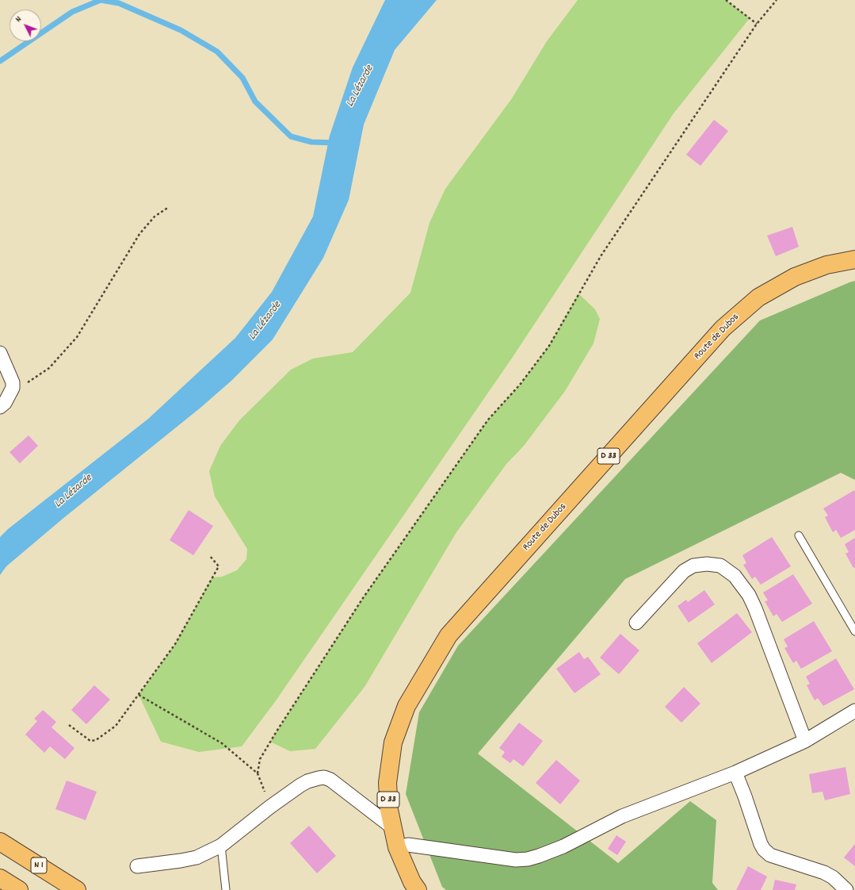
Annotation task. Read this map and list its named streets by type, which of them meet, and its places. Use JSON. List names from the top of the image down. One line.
{"streets":{"main road":["Route de Dubos","D 33","N 1"]},"water":["La Lézarde"],"north":"top left"}
